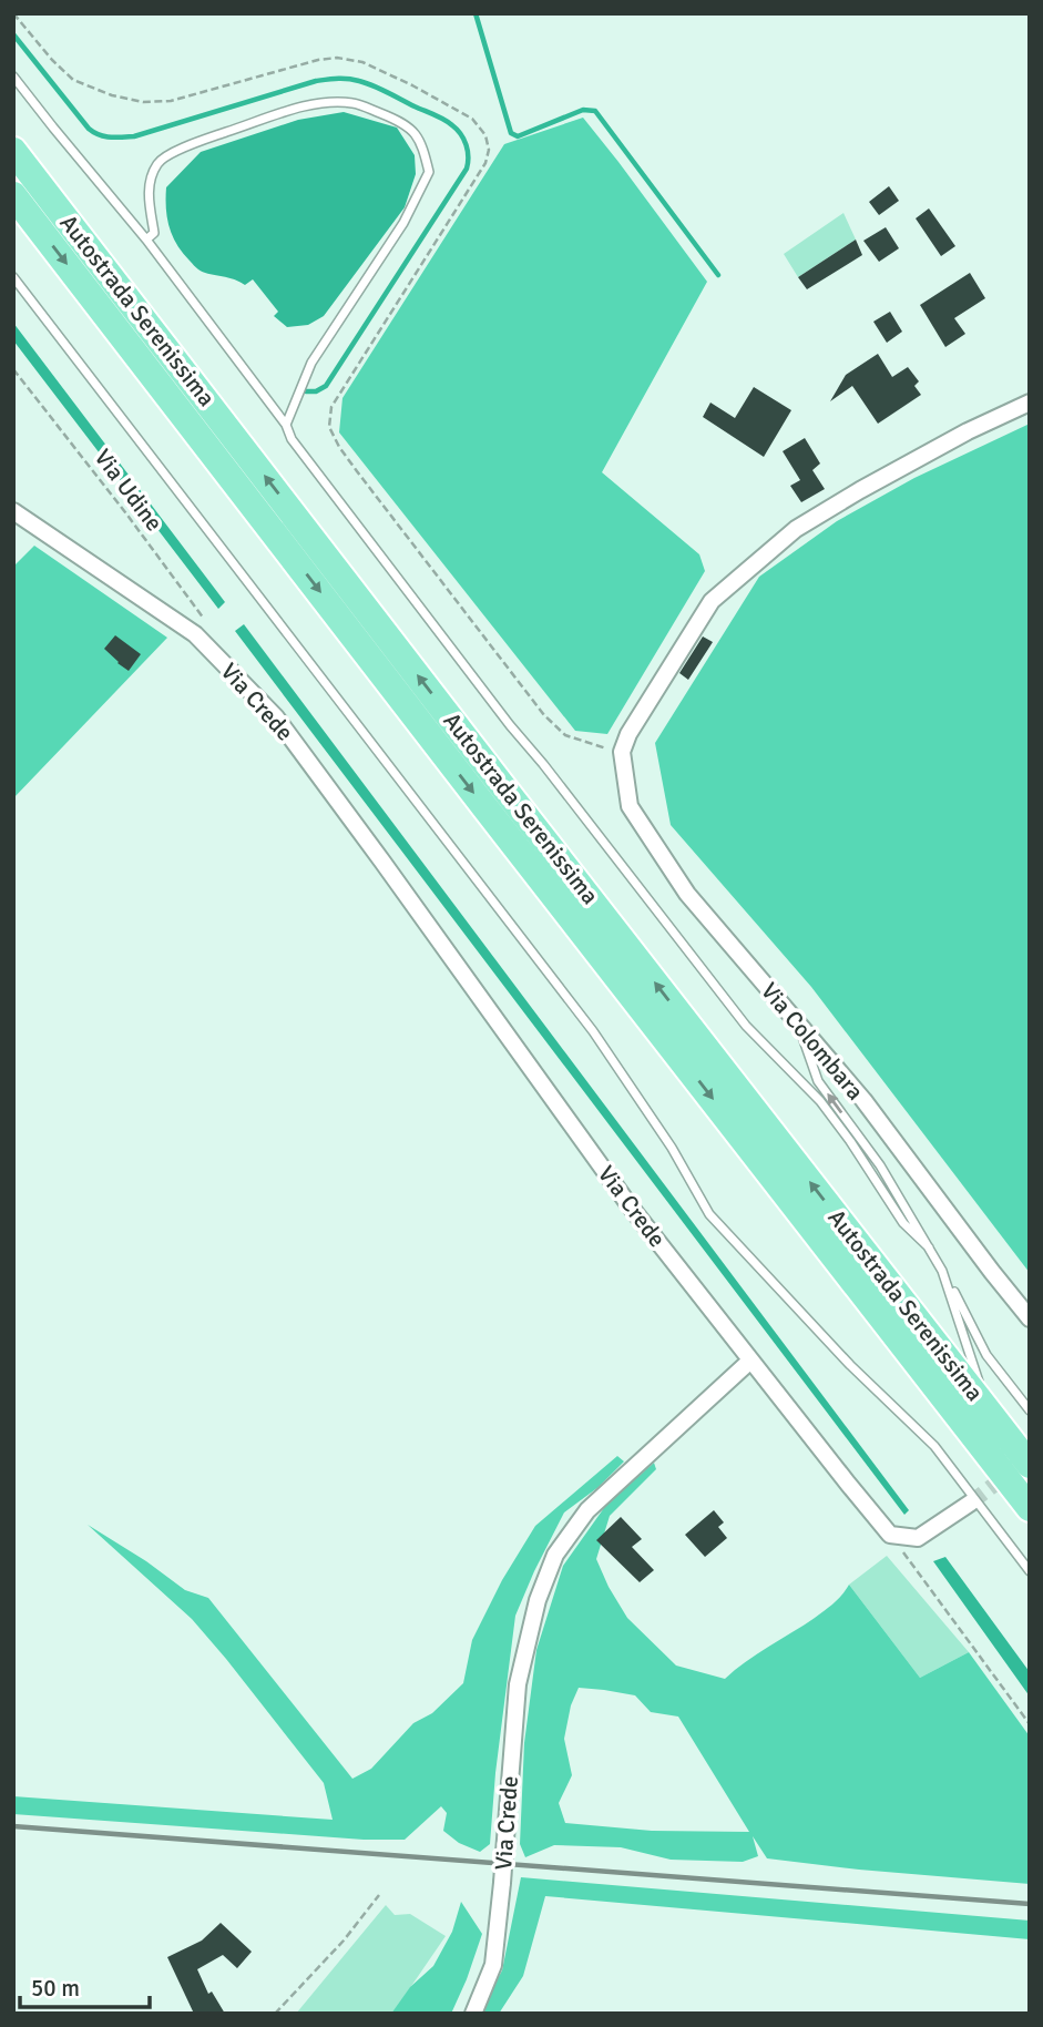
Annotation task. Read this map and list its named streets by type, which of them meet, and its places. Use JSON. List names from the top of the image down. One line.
{"streets":{"highway":["Autostrada Serenissima"],"street":["Via Crede","Via Colombara"],"path":["Via Udine"]},"crossings":[["Via Udine","Via Crede"]],"scale_bar":"50 m"}
